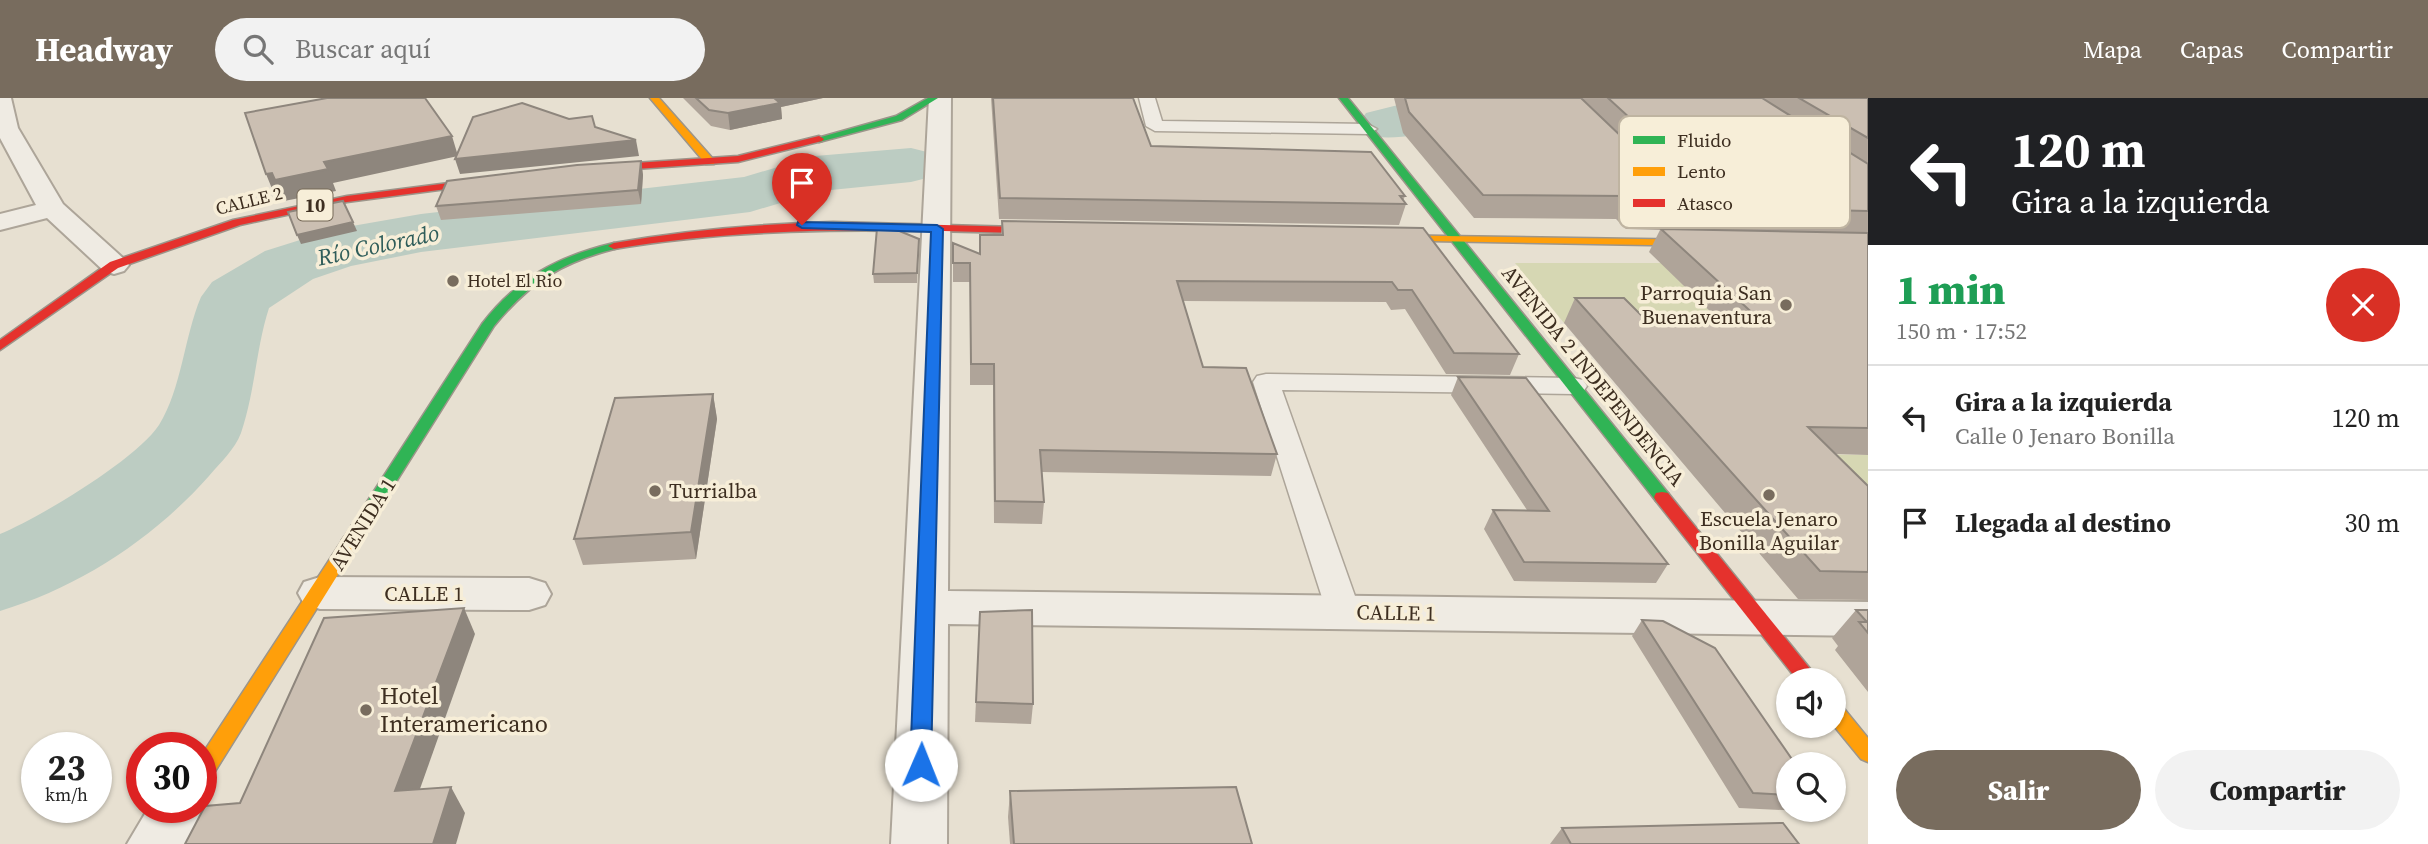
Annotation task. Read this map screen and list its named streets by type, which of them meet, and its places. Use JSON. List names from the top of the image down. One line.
{"streets":{"street":["CALLE 2","10","AVENIDA 2 INDEPENDENCIA","AVENIDA 1","CALLE 1"]},"crossings":[["AVENIDA 2 INDEPENDENCIA","CALLE 1"],["AVENIDA 1","CALLE 1"]],"water":["Río Colorado"],"places":["Hotel El Rio","Parroquia San Buenaventura","Turrialba","Escuela Jenaro Bonilla Aguilar","Hotel Interamericano"],"legend":["Fluido","Lento","Atasco"],"page":{"header":"Headway","search":"Buscar aquí","nav":["Mapa","Capas","Compartir"],"turn":["120 m","Gira a la izquierda"],"heading":["1 min","150 m · 17:52"],"list":[{"name":"Gira a la izquierda","note":"Calle 0 Jenaro Bonilla","value":"120 m"},{"name":"Llegada al destino","value":"30 m"}],"speed":"23 km/h","limit":"30","buttons":["Salir","Compartir"]}}
